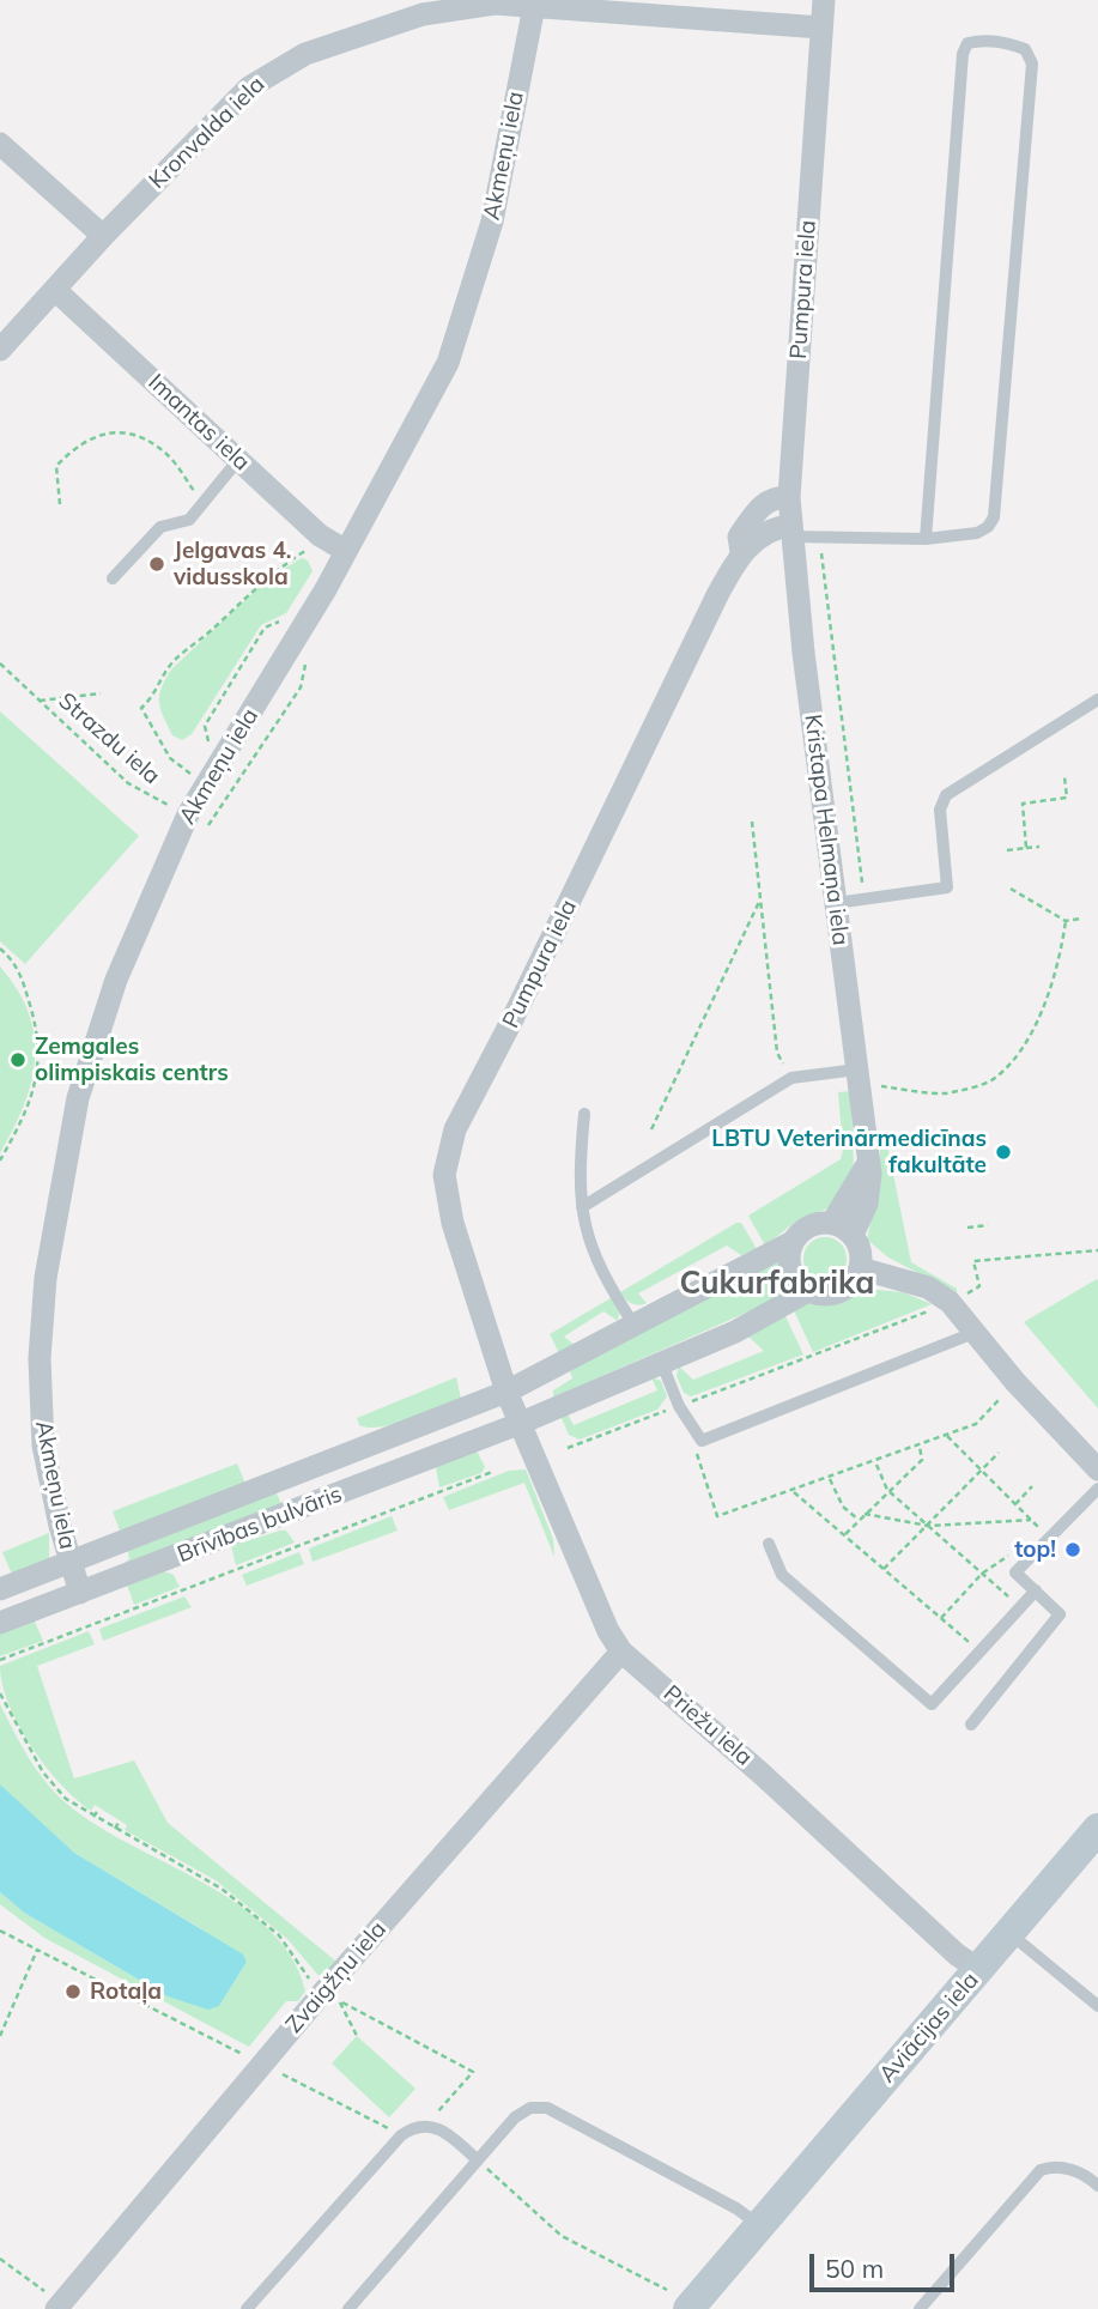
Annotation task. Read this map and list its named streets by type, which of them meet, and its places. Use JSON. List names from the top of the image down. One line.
{"streets":{"main road":["Aviācijas iela"],"street":["Kronvalda iela","Akmeņu iela","Pumpura iela","Imantas iela","Kristapa Helmaņa iela","Brīvības bulvāris","Priežu iela","Zvaigžņu iela"],"path":["Strazdu iela"]},"crossings":[["Kronvalda iela","Akmeņu iela"],["Kronvalda iela","Pumpura iela"],["Kronvalda iela","Imantas iela"],["Akmeņu iela","Imantas iela"],["Akmeņu iela","Strazdu iela"],["Akmeņu iela","Brīvības bulvāris"],["Pumpura iela","Kristapa Helmaņa iela"],["Pumpura iela","Brīvības bulvāris"],["Kristapa Helmaņa iela","Brīvības bulvāris"],["Brīvības bulvāris","Priežu iela"],["Priežu iela","Zvaigžņu iela"],["Priežu iela","Aviācijas iela"]],"districts":["Cukurfabrika"],"places":["Jelgavas 4. vidusskola","Zemgales olimpiskais centrs","LBTU Veterinārmedicīnas fakultāte","top!","Rotaļa"],"scale_bar":"50 m"}
